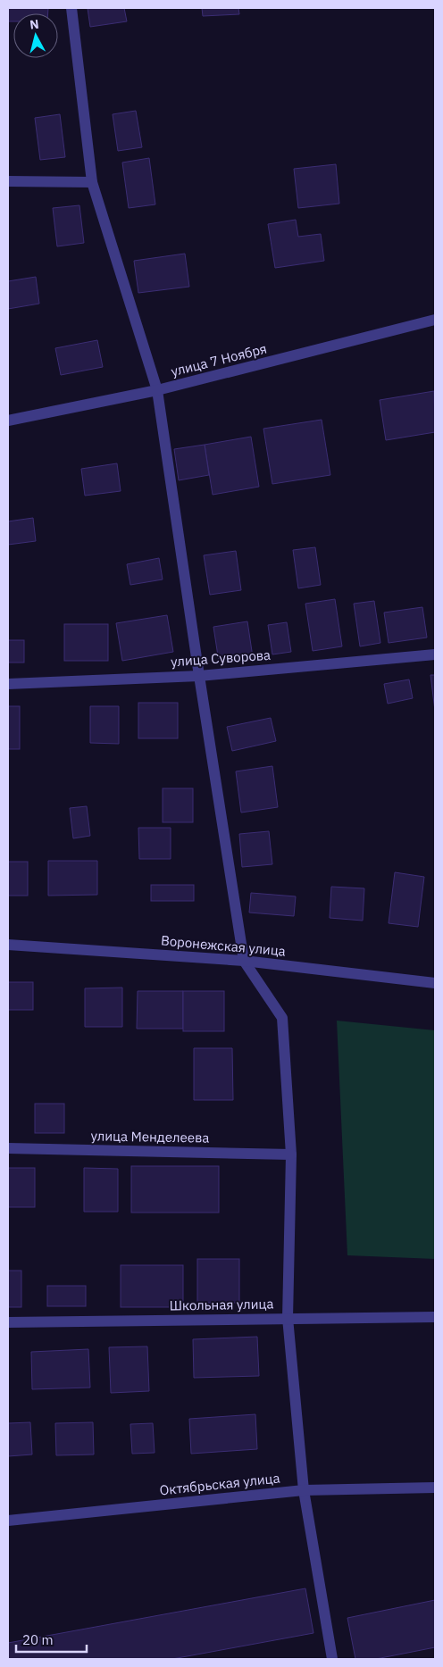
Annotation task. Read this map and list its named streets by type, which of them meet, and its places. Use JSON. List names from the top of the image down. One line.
{"streets":{"street":["улица 7 Ноября","улица Суворова","Воронежская улица","улица Менделеева","Школьная улица","Октябрьская улица"]},"scale_bar":"20 m","north":"top"}
